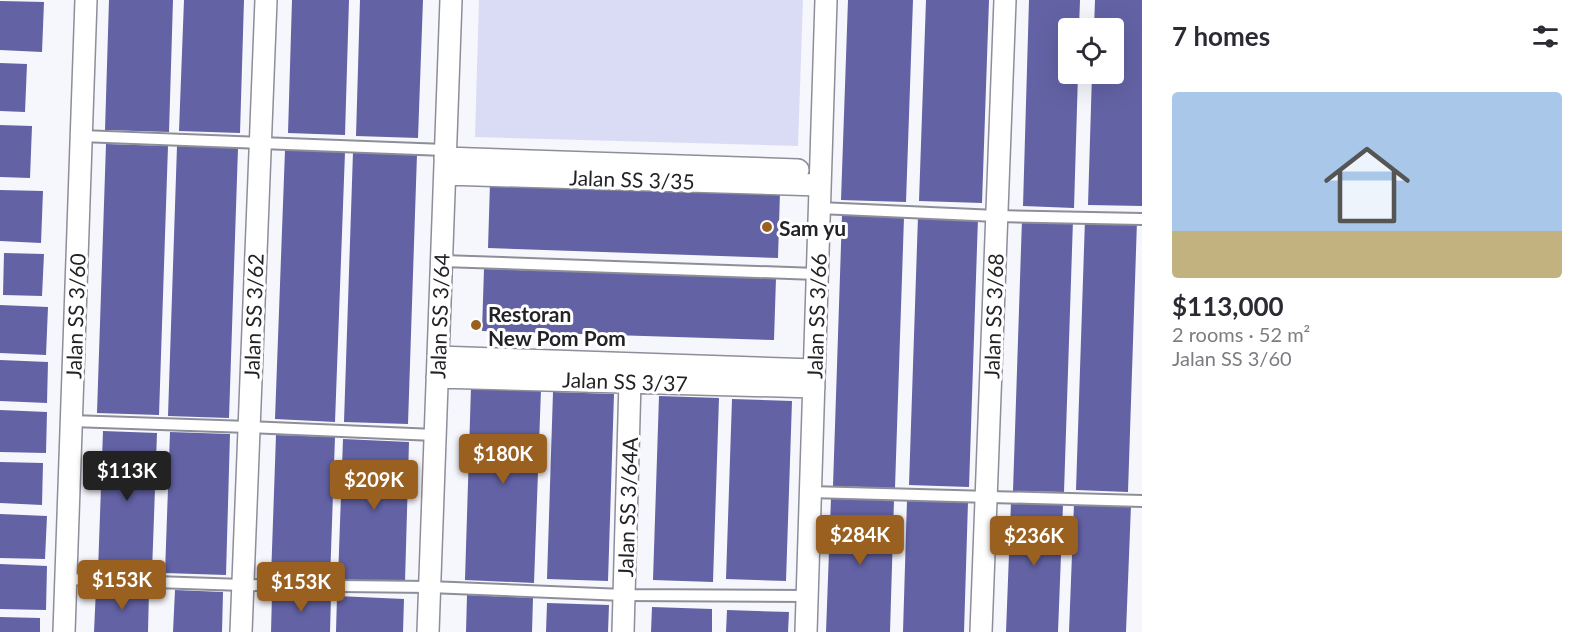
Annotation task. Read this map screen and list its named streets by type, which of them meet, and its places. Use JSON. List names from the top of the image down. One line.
{"streets":{"street":["Jalan SS 3/35","Jalan SS 3/60","Jalan SS 3/62","Jalan SS 3/64","Jalan SS 3/66","Jalan SS 3/68","Jalan SS 3/37","Jalan SS 3/64A"]},"crossings":[["Jalan SS 3/35","Jalan SS 3/64"],["Jalan SS 3/35","Jalan SS 3/66"],["Jalan SS 3/64","Jalan SS 3/37"],["Jalan SS 3/66","Jalan SS 3/37"],["Jalan SS 3/37","Jalan SS 3/64A"]],"places":["Sam yu","Restoran New Pom Pom"],"page":{"heading":"7 homes","list":[{"name":"$113,000","note":"2 rooms · 52 m² · Jalan SS 3/60"}],"price":["$180K","$113K","$209K","$284K","$236K","$153K","$153K"]}}
